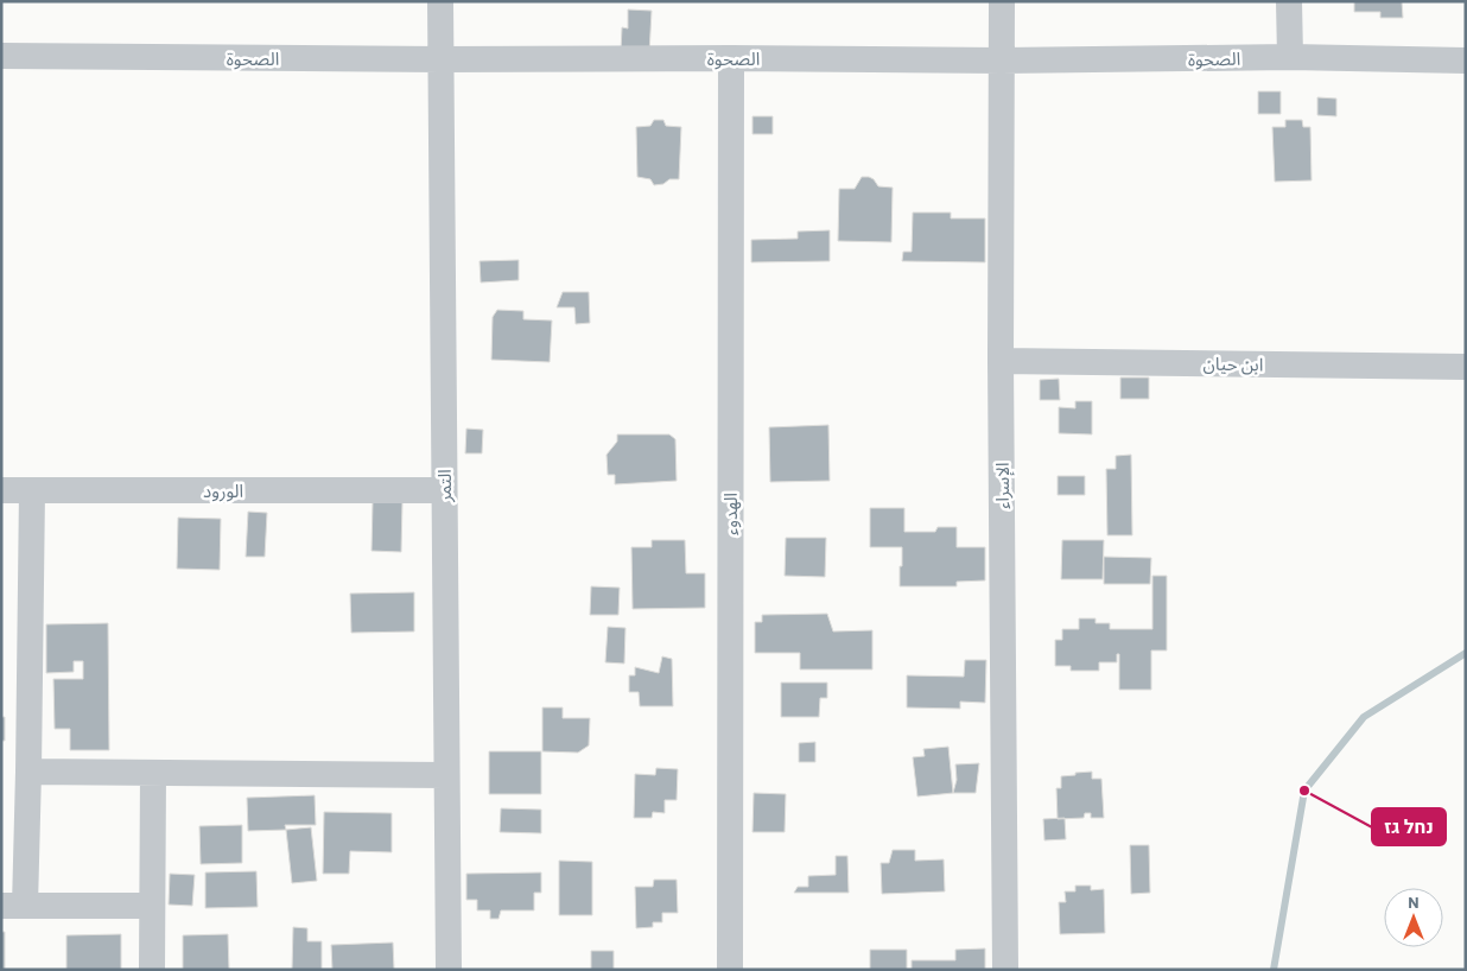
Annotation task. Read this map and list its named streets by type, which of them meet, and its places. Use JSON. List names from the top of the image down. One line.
{"streets":{"street":["الصحوة","ابن حيان","التمر","الإسراء","الورود","الهدوء"]},"crossings":[["الصحوة","التمر"],["الصحوة","الإسراء"],["الصحوة","الهدوء"],["ابن حيان","الإسراء"],["التمر","الورود"]],"places":["נחל גז"],"north":"top"}
